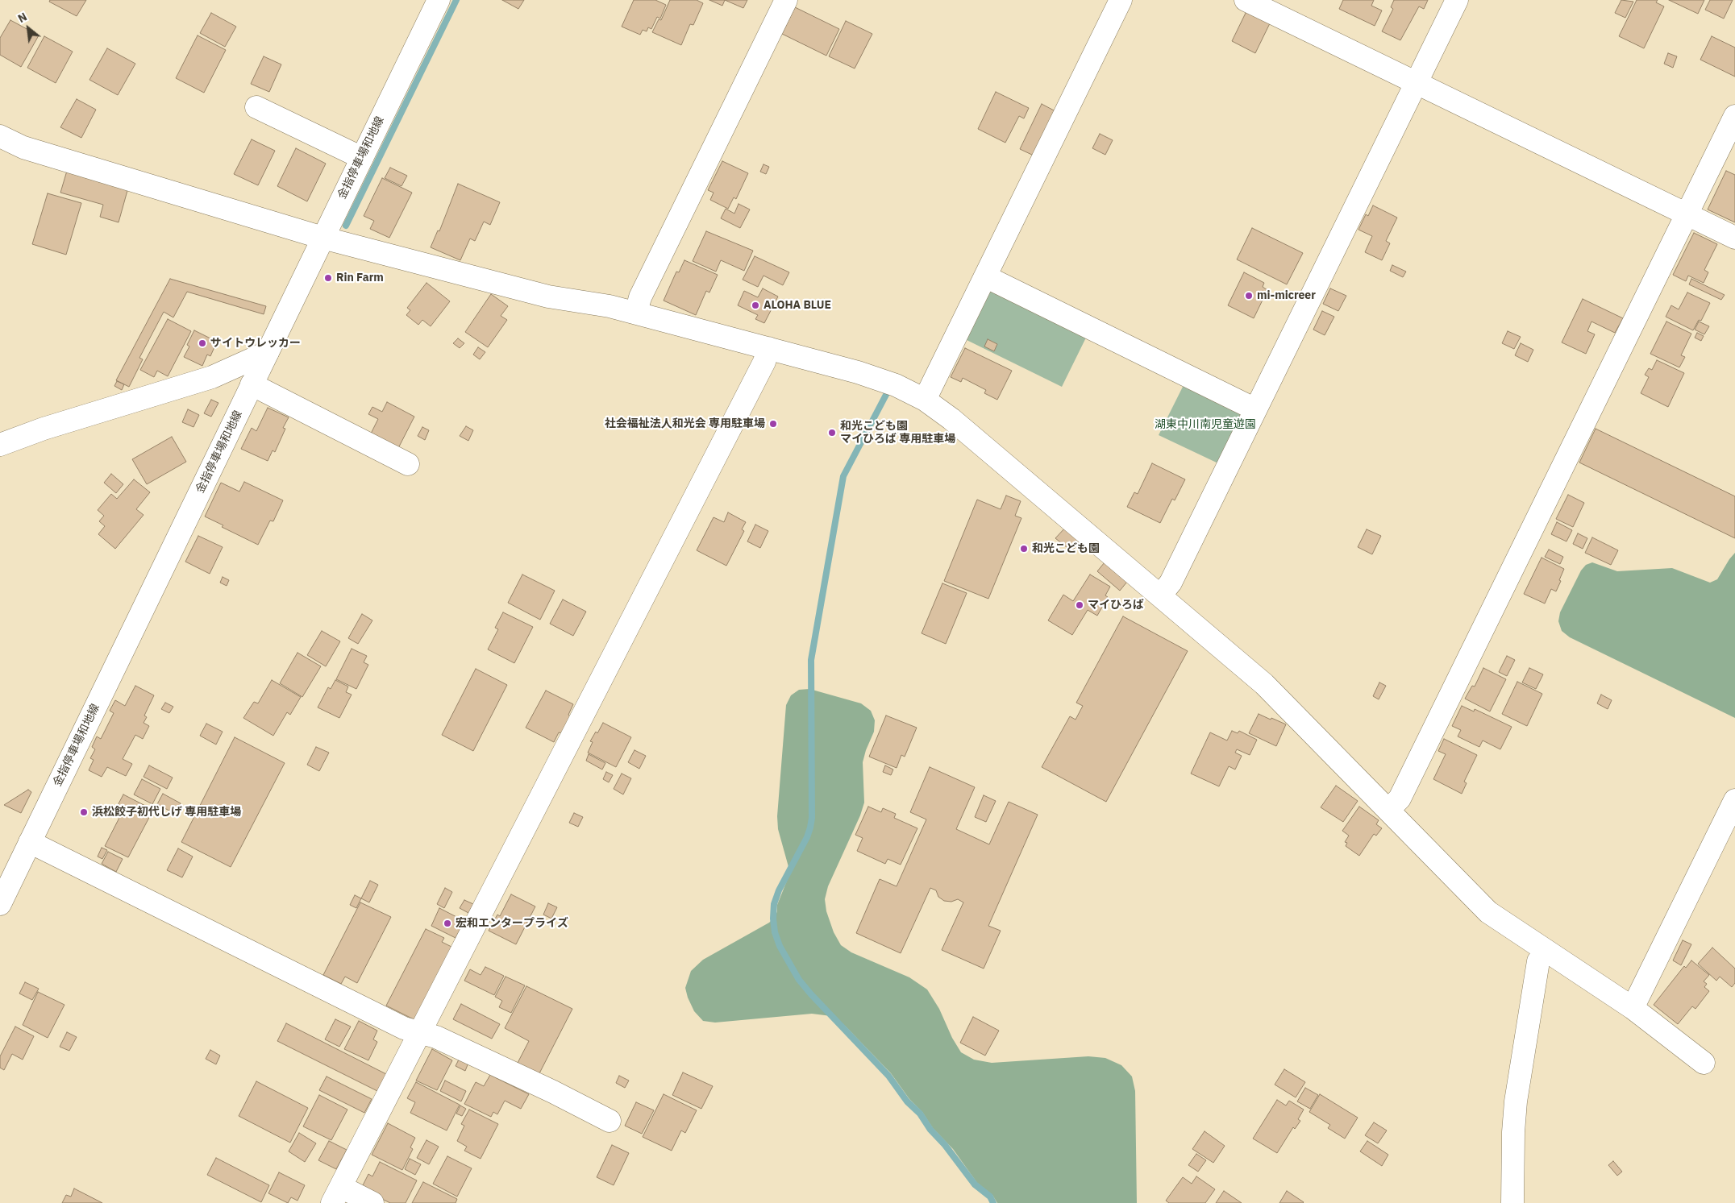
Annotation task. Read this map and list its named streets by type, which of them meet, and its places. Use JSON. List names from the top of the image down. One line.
{"streets":{"street":["金指停車場和地線"]},"parks":["湖東中川南児童遊園"],"places":["Rin Farm","mi-micreer","ALOHA BLUE","サイトウレッカー","社会福祉法人和光会 専用駐車場","和光こども園 マイひろば 専用駐車場","和光こども園","マイひろば","浜松餃子初代しげ 専用駐車場","宏和エンタープライズ"],"north":"top left"}
